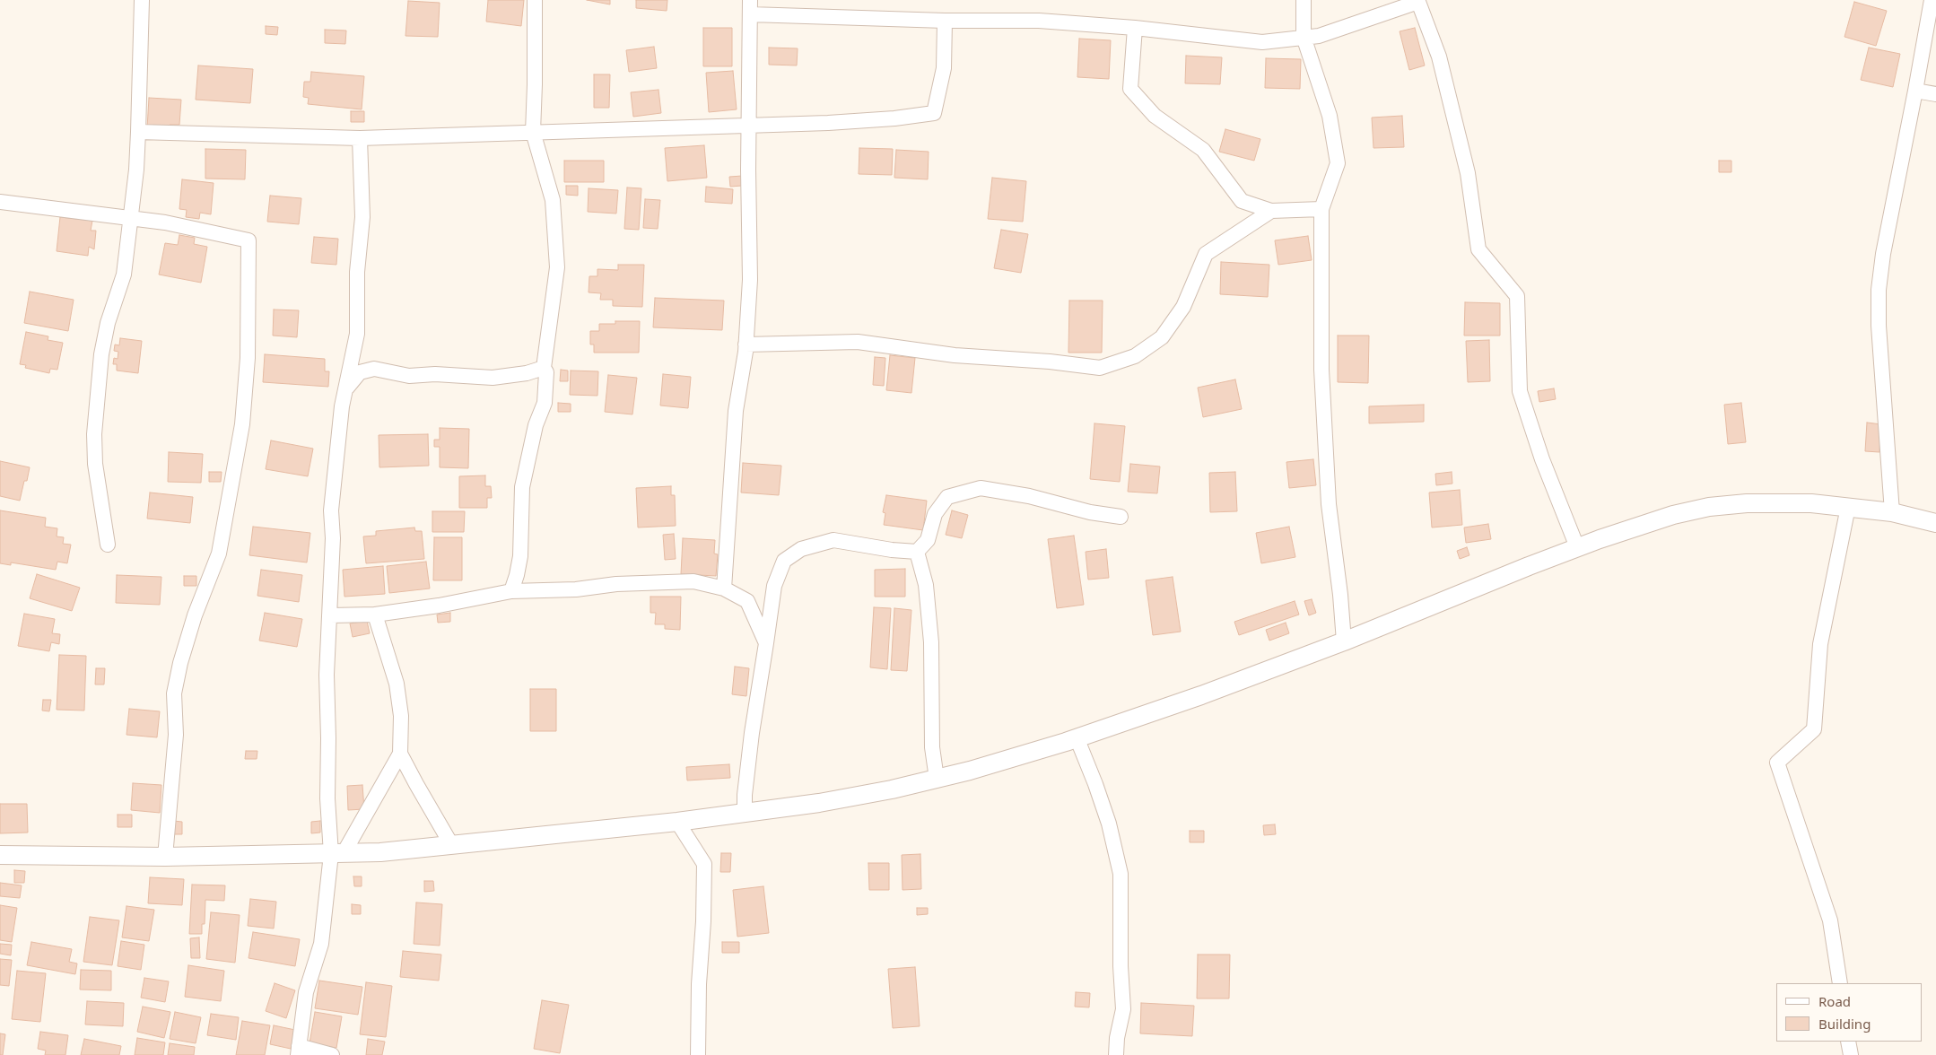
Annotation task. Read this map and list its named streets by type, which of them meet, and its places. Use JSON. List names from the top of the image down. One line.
{"legend":["Road","Building"]}
